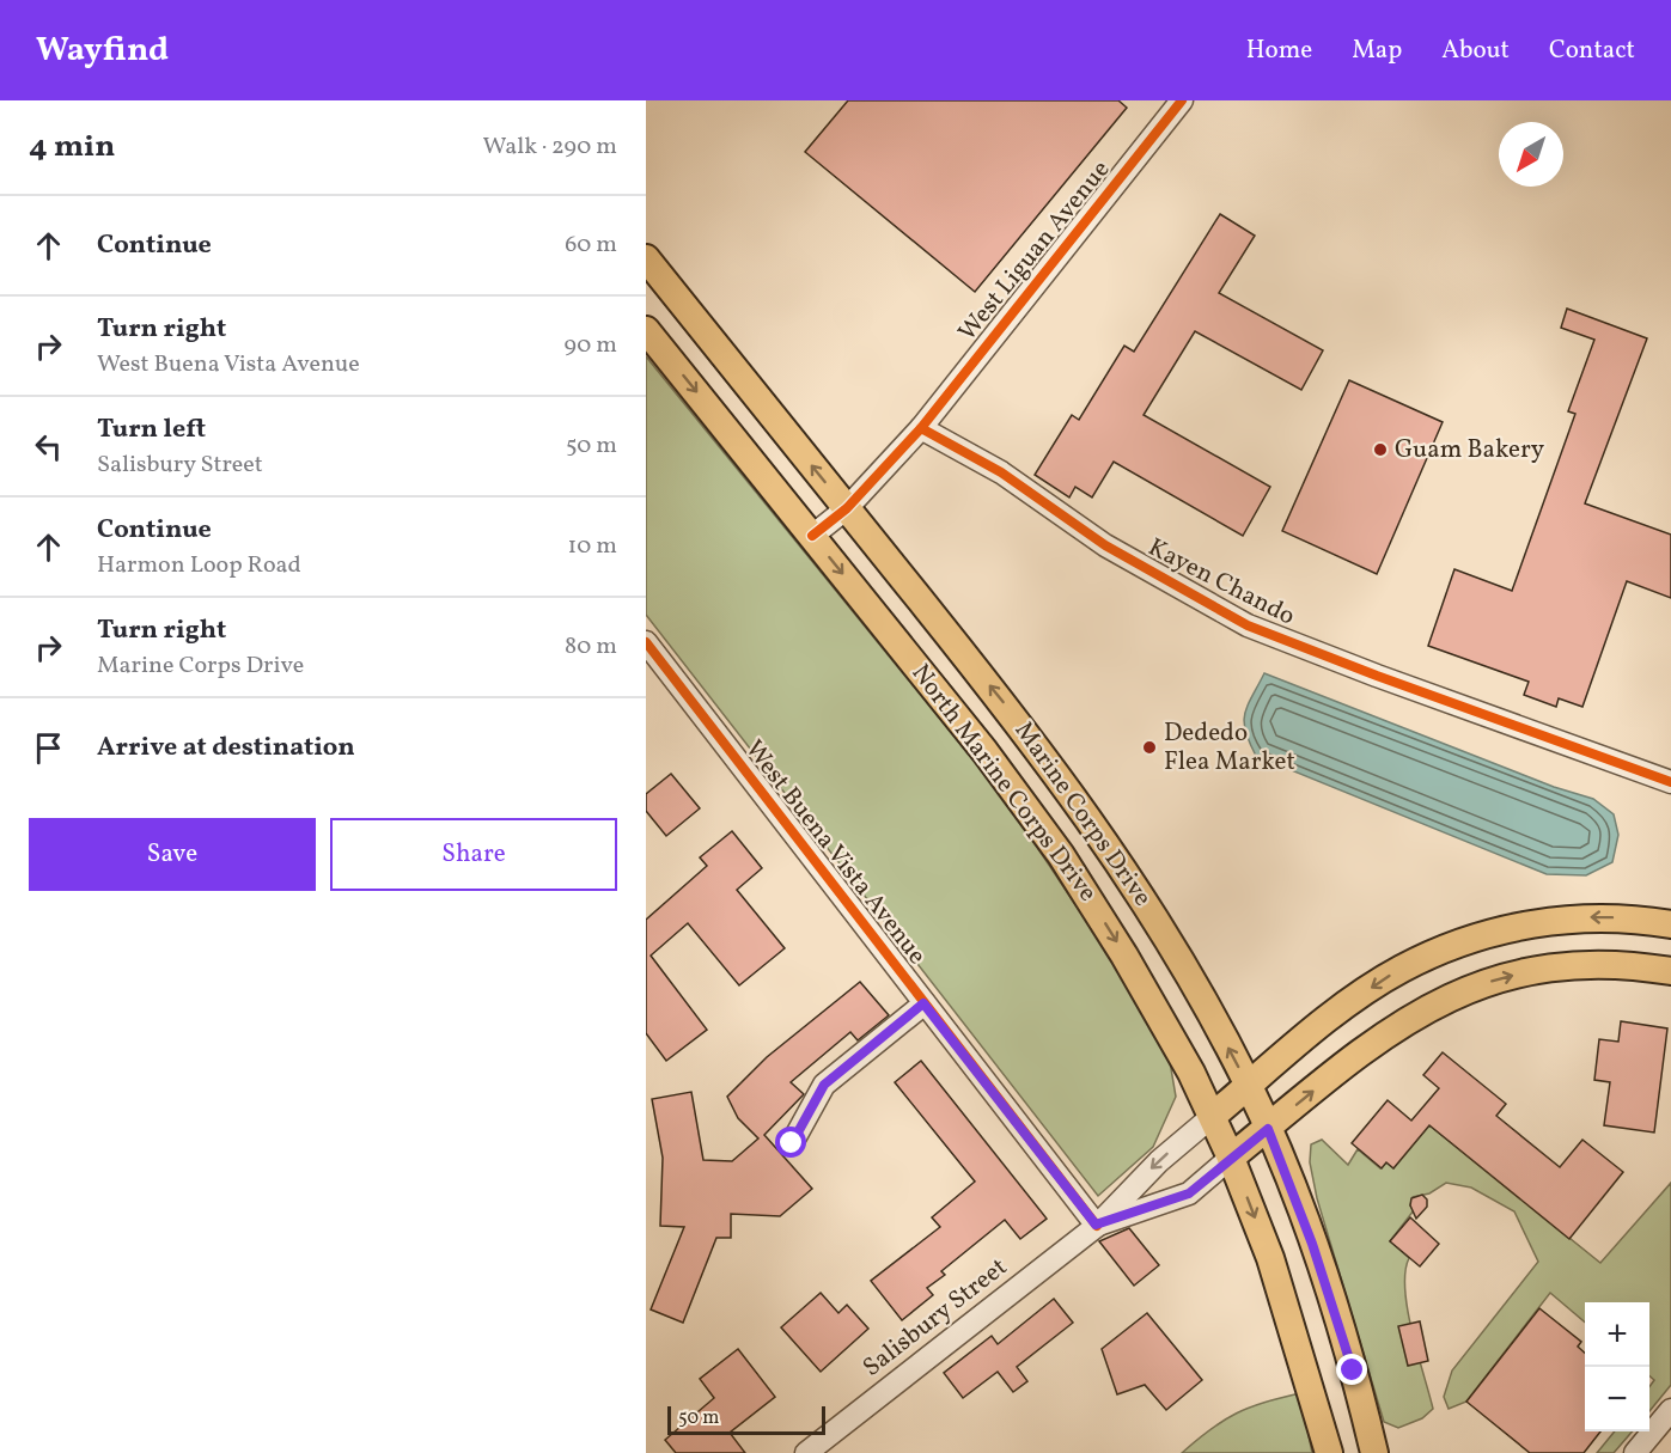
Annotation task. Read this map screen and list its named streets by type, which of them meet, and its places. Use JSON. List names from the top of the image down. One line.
{"streets":{"main road":["North Marine Corps Drive","Marine Corps Drive"],"street":["West Liguan Avenue","Kayen Chando","West Buena Vista Avenue","Salisbury Street"]},"crossings":[["West Liguan Avenue","Kayen Chando"],["North Marine Corps Drive","Salisbury Street"],["West Buena Vista Avenue","Salisbury Street"]],"one_way":["North Marine Corps Drive","Marine Corps Drive"],"places":["Guam Bakery","Dededo Flea Market"],"scale_bar":"50 m","north":"bottom left","page":{"header":"Wayfind","nav":["Home","Map","About","Contact"],"heading":["4 min","Walk · 290 m"],"list":[["Continue","60 m"],["Turn right","West Buena Vista Avenue","90 m"],["Turn left","Salisbury Street","50 m"],["Continue","Harmon Loop Road","10 m"],["Turn right","Marine Corps Drive","80 m"],"Arrive at destination"],"buttons":["Save","Share"],"map_buttons":["+","−"],"scale":"50 m"}}
